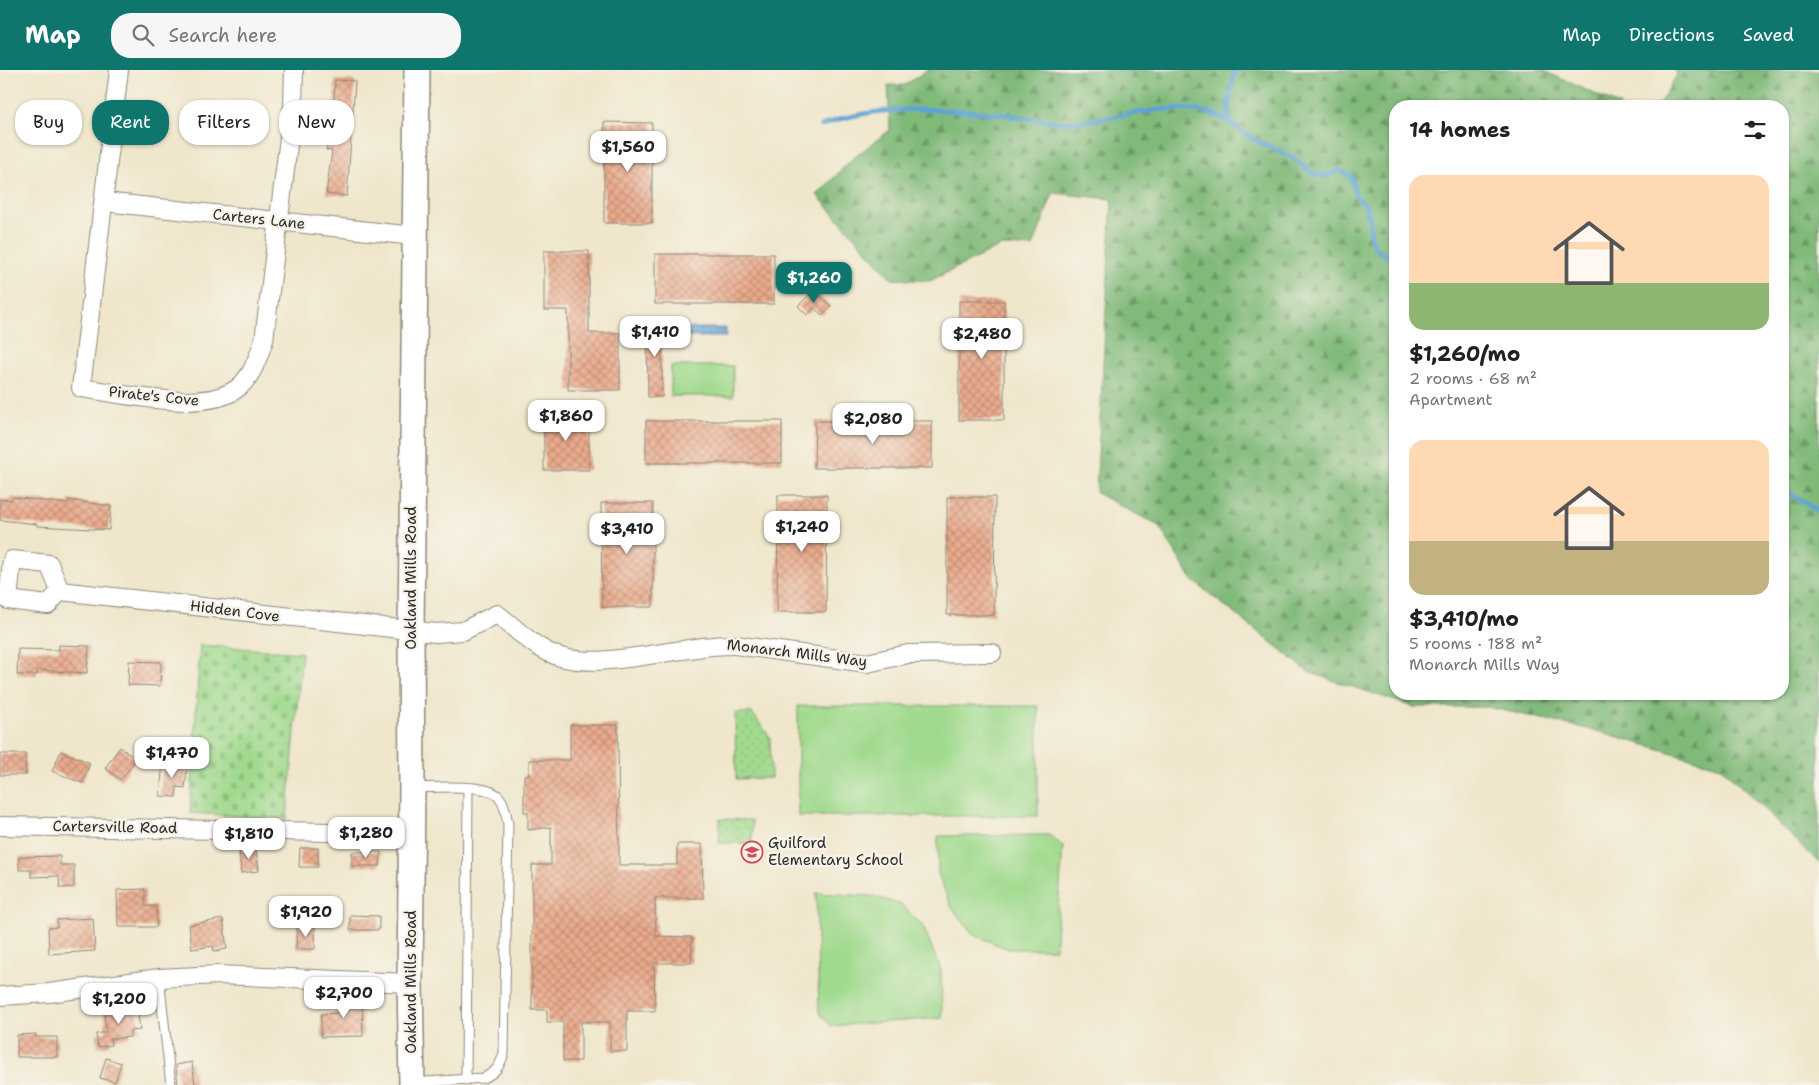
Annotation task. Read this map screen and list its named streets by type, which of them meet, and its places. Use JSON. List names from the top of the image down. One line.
{"streets":{"street":["Carters Lane","Pirate's Cove","Oakland Mills Road","Hidden Cove","Monarch Mills Way","Cartersville Road"]},"crossings":[["Carters Lane","Pirate's Cove"],["Carters Lane","Oakland Mills Road"],["Oakland Mills Road","Hidden Cove"],["Oakland Mills Road","Monarch Mills Way"],["Oakland Mills Road","Cartersville Road"],["Hidden Cove","Monarch Mills Way"]],"places":{"school or university":["Guilford Elementary School"]},"page":{"header":"Map","search":"Search here","nav":["Map","Directions","Saved"],"chip":["Buy","Rent","Filters","New"],"heading":"14 homes","price":["$1,560","$1,260","$1,410","$2,480","$1,860","$2,080","$1,240","$3,410","$1,470","$1,280","$1,810","$1,920","$2,700","$1,200"],"list":[{"name":"$1,260/mo","note":"2 rooms · 68 m² · Apartment"},{"name":"$3,410/mo","note":"5 rooms · 188 m² · Monarch Mills Way"}]}}
